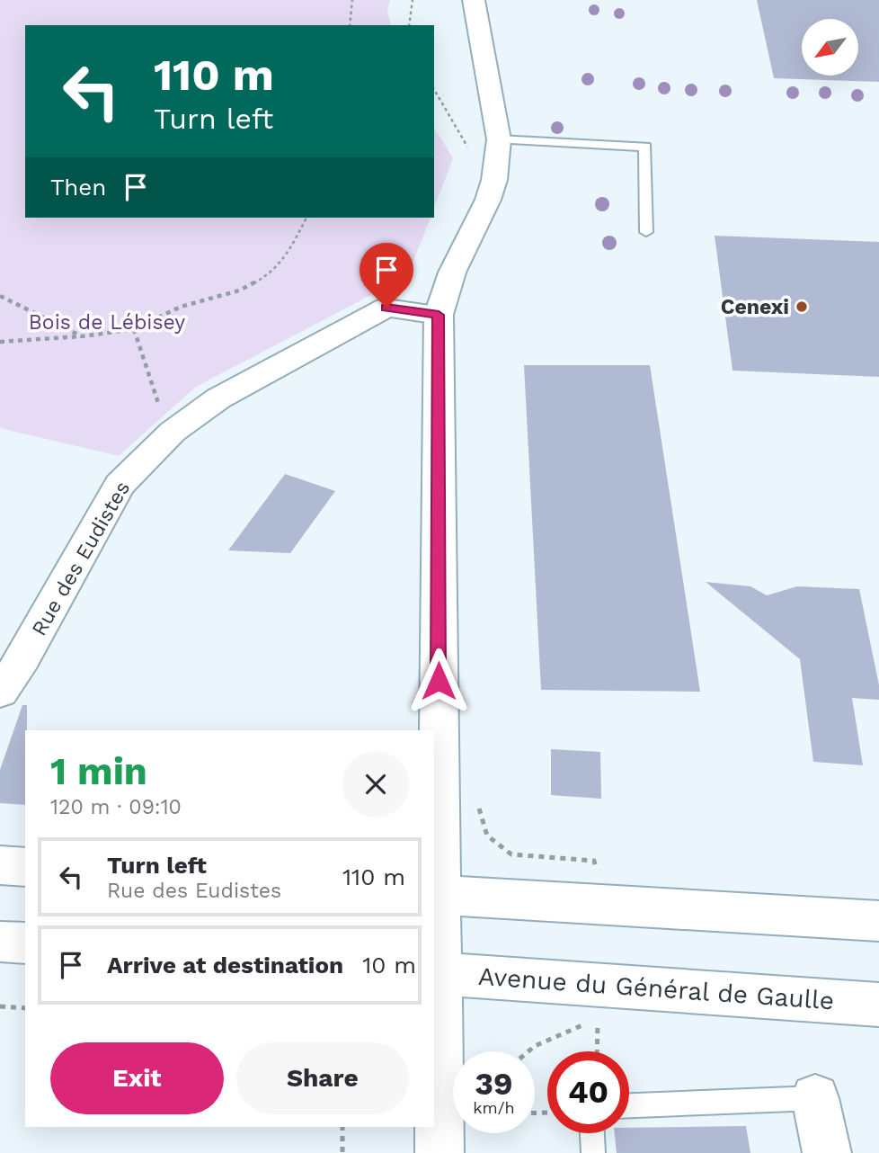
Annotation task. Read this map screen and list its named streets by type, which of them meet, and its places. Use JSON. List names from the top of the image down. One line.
{"streets":{"street":["Rue des Eudistes","Avenue du Général de Gaulle"]},"parks":["Bois de Lébisey"],"places":["Cenexi"],"north":"bottom left","page":{"turn":["110 m","Turn left"],"then":"Then","heading":["1 min","120 m · 09:10"],"list":[{"name":"Turn left","note":"Rue des Eudistes","value":"110 m"},{"name":"Arrive at destination","value":"10 m"}],"buttons":["Exit","Share"],"speed":"39 km/h","limit":"40"}}
